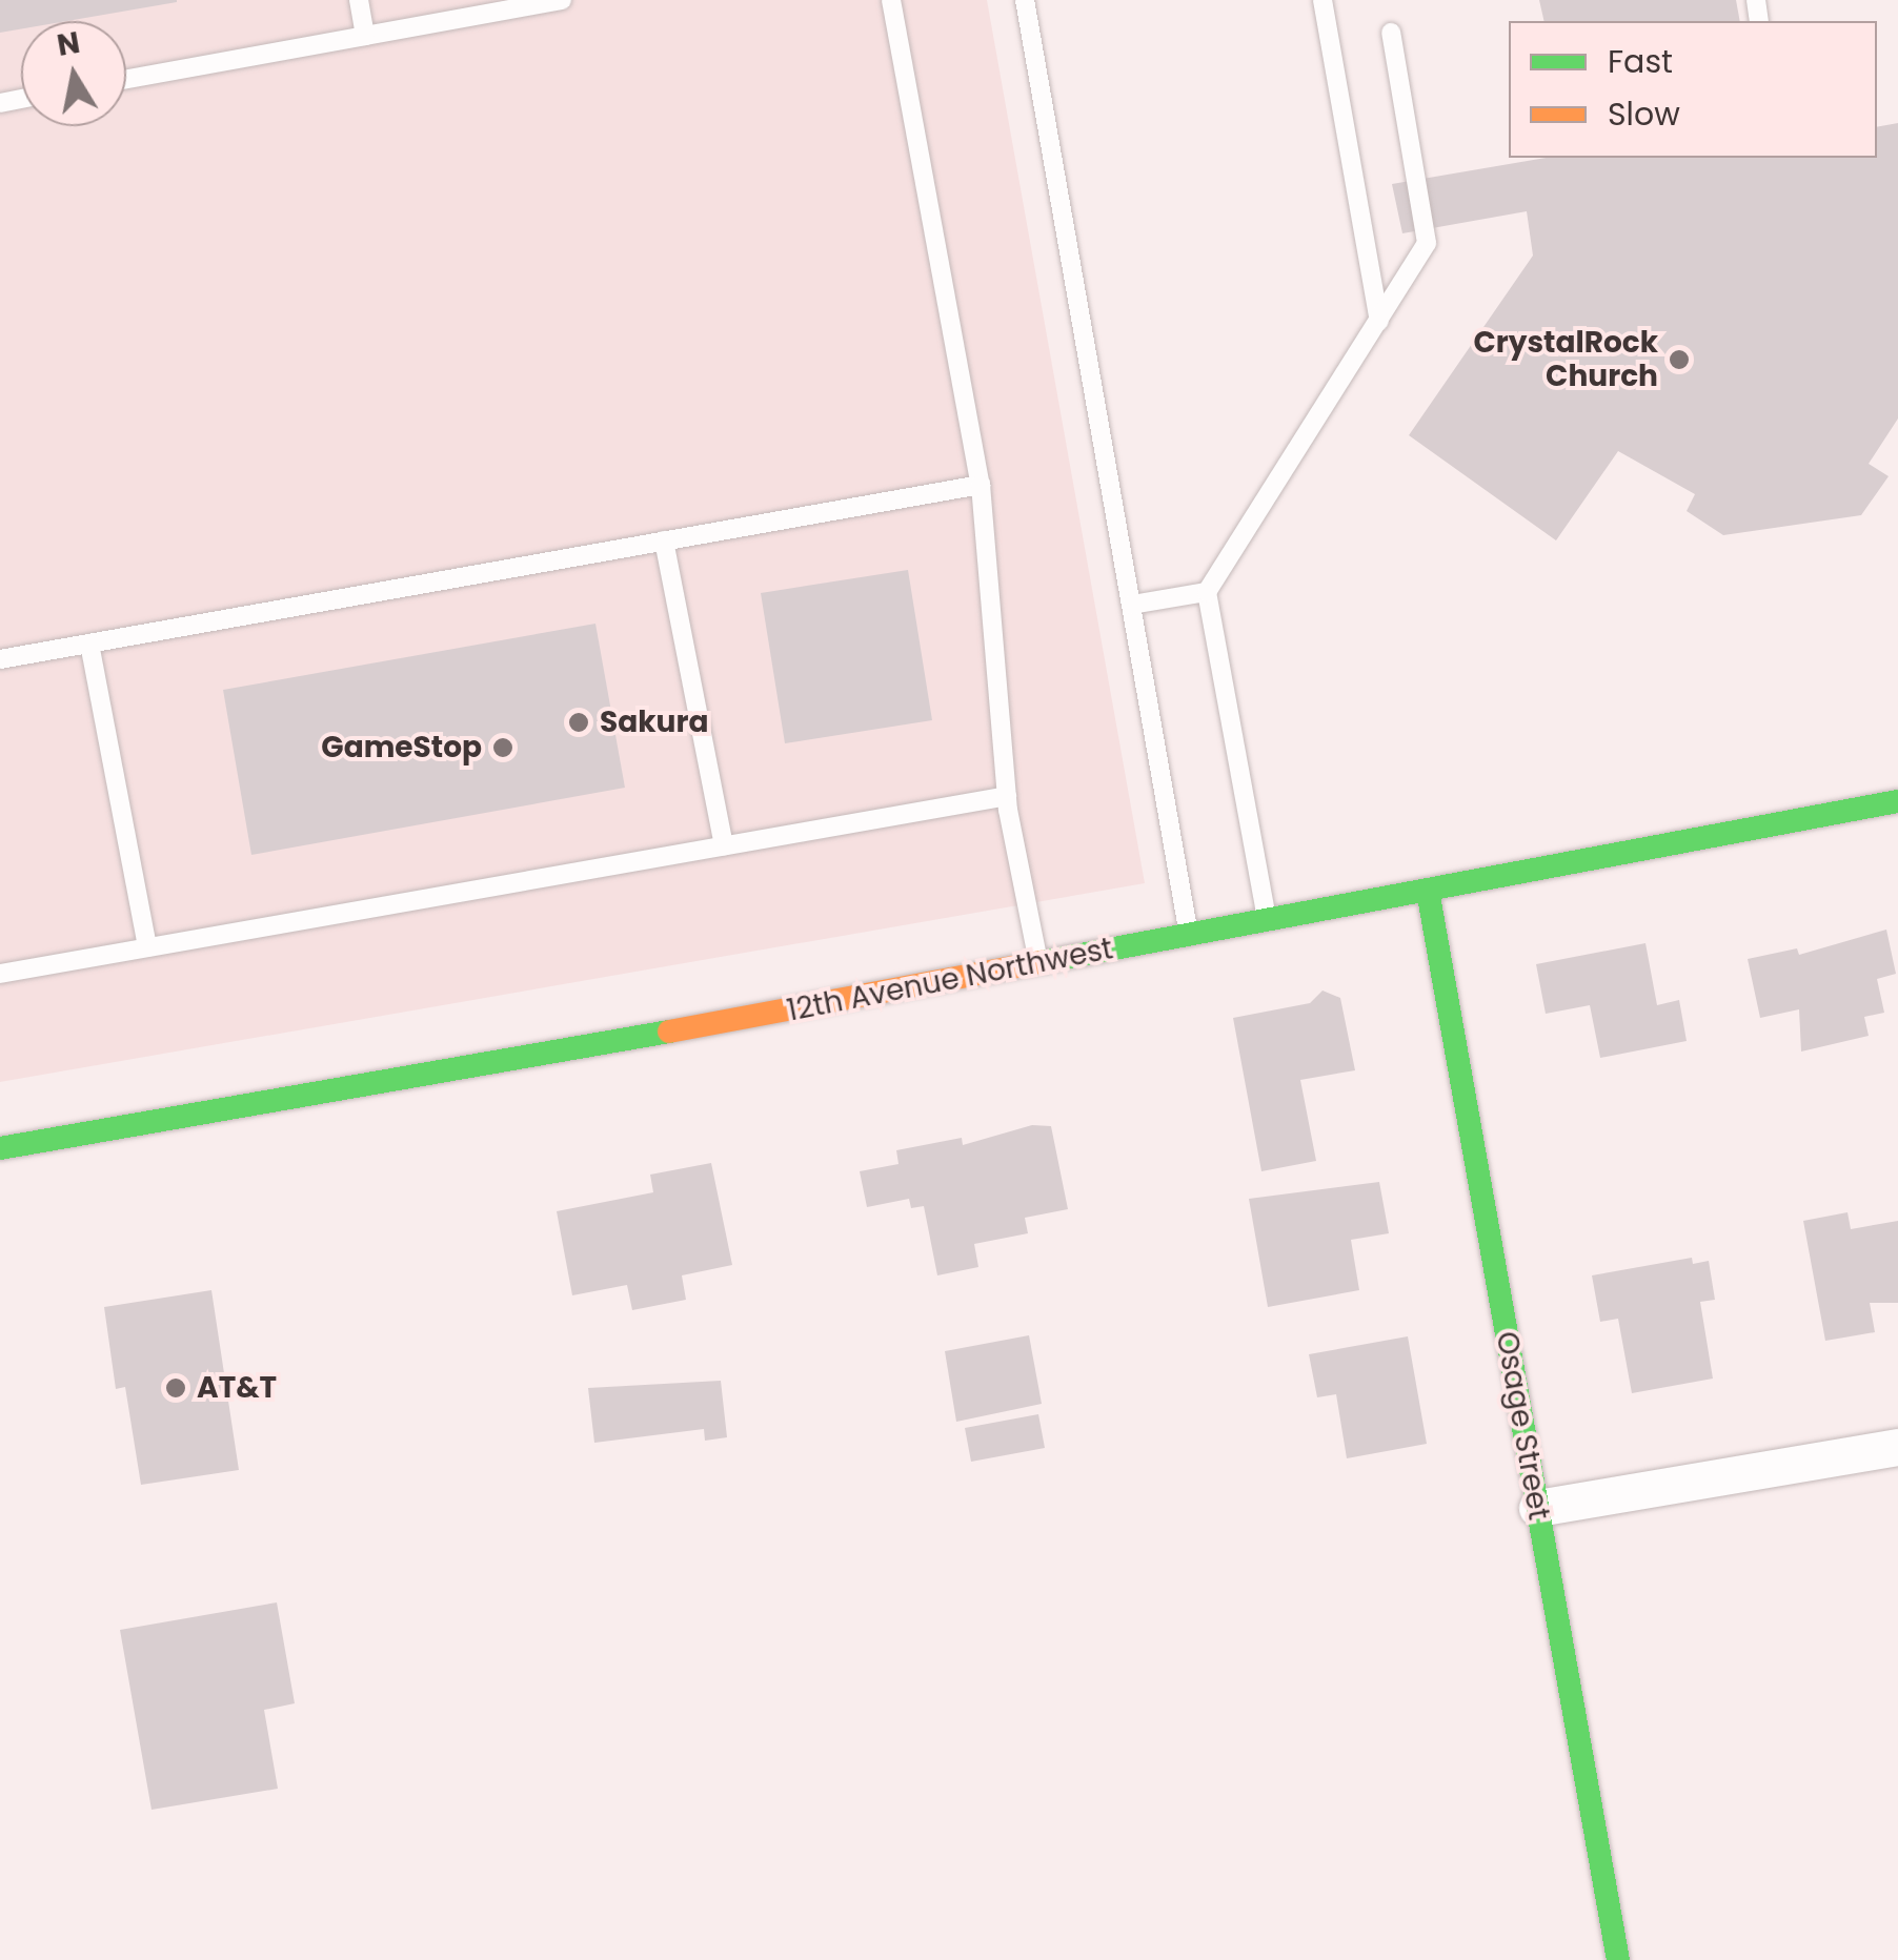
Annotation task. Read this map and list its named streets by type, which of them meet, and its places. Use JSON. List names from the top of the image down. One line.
{"streets":{"main road":["12th Avenue Northwest","Osage Street"]},"crossings":[["12th Avenue Northwest","Osage Street"]],"places":["CrystalRock Church","Sakura","GameStop","AT&T"],"legend":["Fast","Slow"],"north":"top"}
